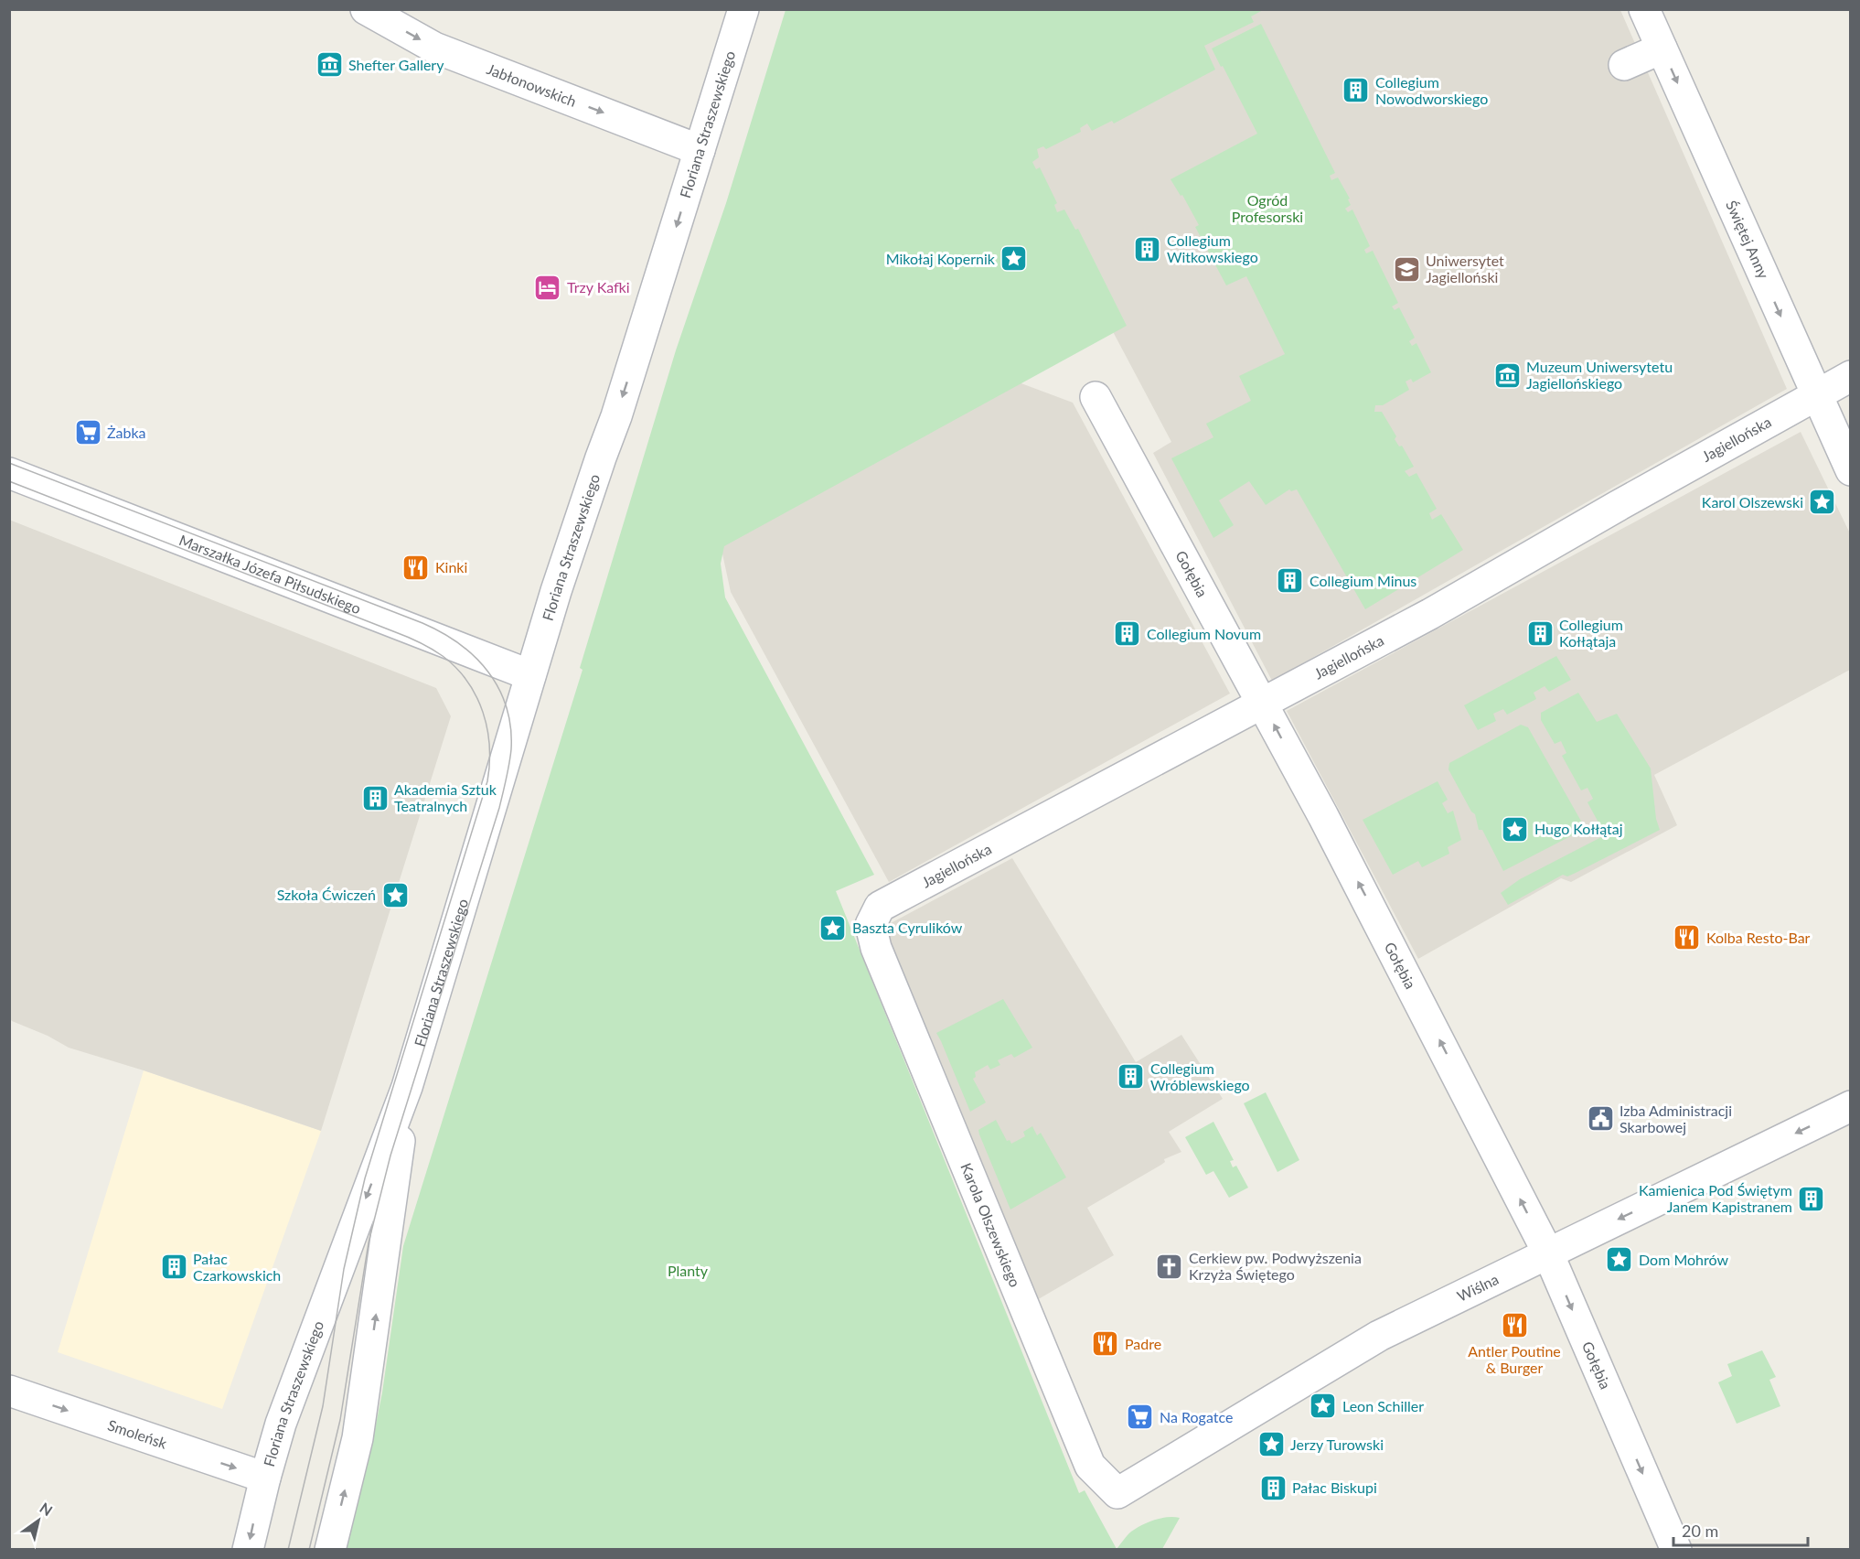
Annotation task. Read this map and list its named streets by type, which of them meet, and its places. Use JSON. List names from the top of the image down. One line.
{"streets":{"street":["Jabłonowskich","Floriana Straszewskiego","Świętej Anny","Jagiellońska","Marszałka Józefa Piłsudskiego","Gołębia","Karola Olszewskiego","Wiślna","Smoleńsk"]},"crossings":[["Jabłonowskich","Floriana Straszewskiego"],["Floriana Straszewskiego","Marszałka Józefa Piłsudskiego"],["Floriana Straszewskiego","Smoleńsk"],["Świętej Anny","Jagiellońska"],["Jagiellońska","Gołębia"],["Jagiellońska","Karola Olszewskiego"],["Gołębia","Wiślna"],["Karola Olszewskiego","Wiślna"]],"one_way":["Jabłonowskich","Świętej Anny","Wiślna","Smoleńsk"],"parks":["Ogród Profesorski","Planty"],"places":{"museum":["Shefter Gallery","Muzeum Uniwersytetu Jagiellońskiego"],"building":["Collegium Nowodworskiego","Collegium Witkowskiego","Collegium Minus","Collegium Kołłątaja","Collegium Novum","Akademia Sztuk Teatralnych","Collegium Wróblewskiego","Kamienica Pod Świętym Janem Kapistranem","Pałac Czarkowskich","Pałac Biskupi"],"place":["Mikołaj Kopernik","Karol Olszewski","Hugo Kołłątaj","Szkoła Ćwiczeń","Baszta Cyrulików","Dom Mohrów","Leon Schiller","Jerzy Turowski"],"school or university":["Uniwersytet Jagielloński"],"hotel":["Trzy Kafki"],"supermarket":["Żabka","Na Rogatce"],"restaurant":["Kinki","Kolba Resto-Bar","Antler Poutine & Burger","Padre"],"public building":["Izba Administracji Skarbowej"],"church":["Cerkiew pw. Podwyższenia Krzyża Świętego"]},"scale_bar":"20 m","north":"top right"}
